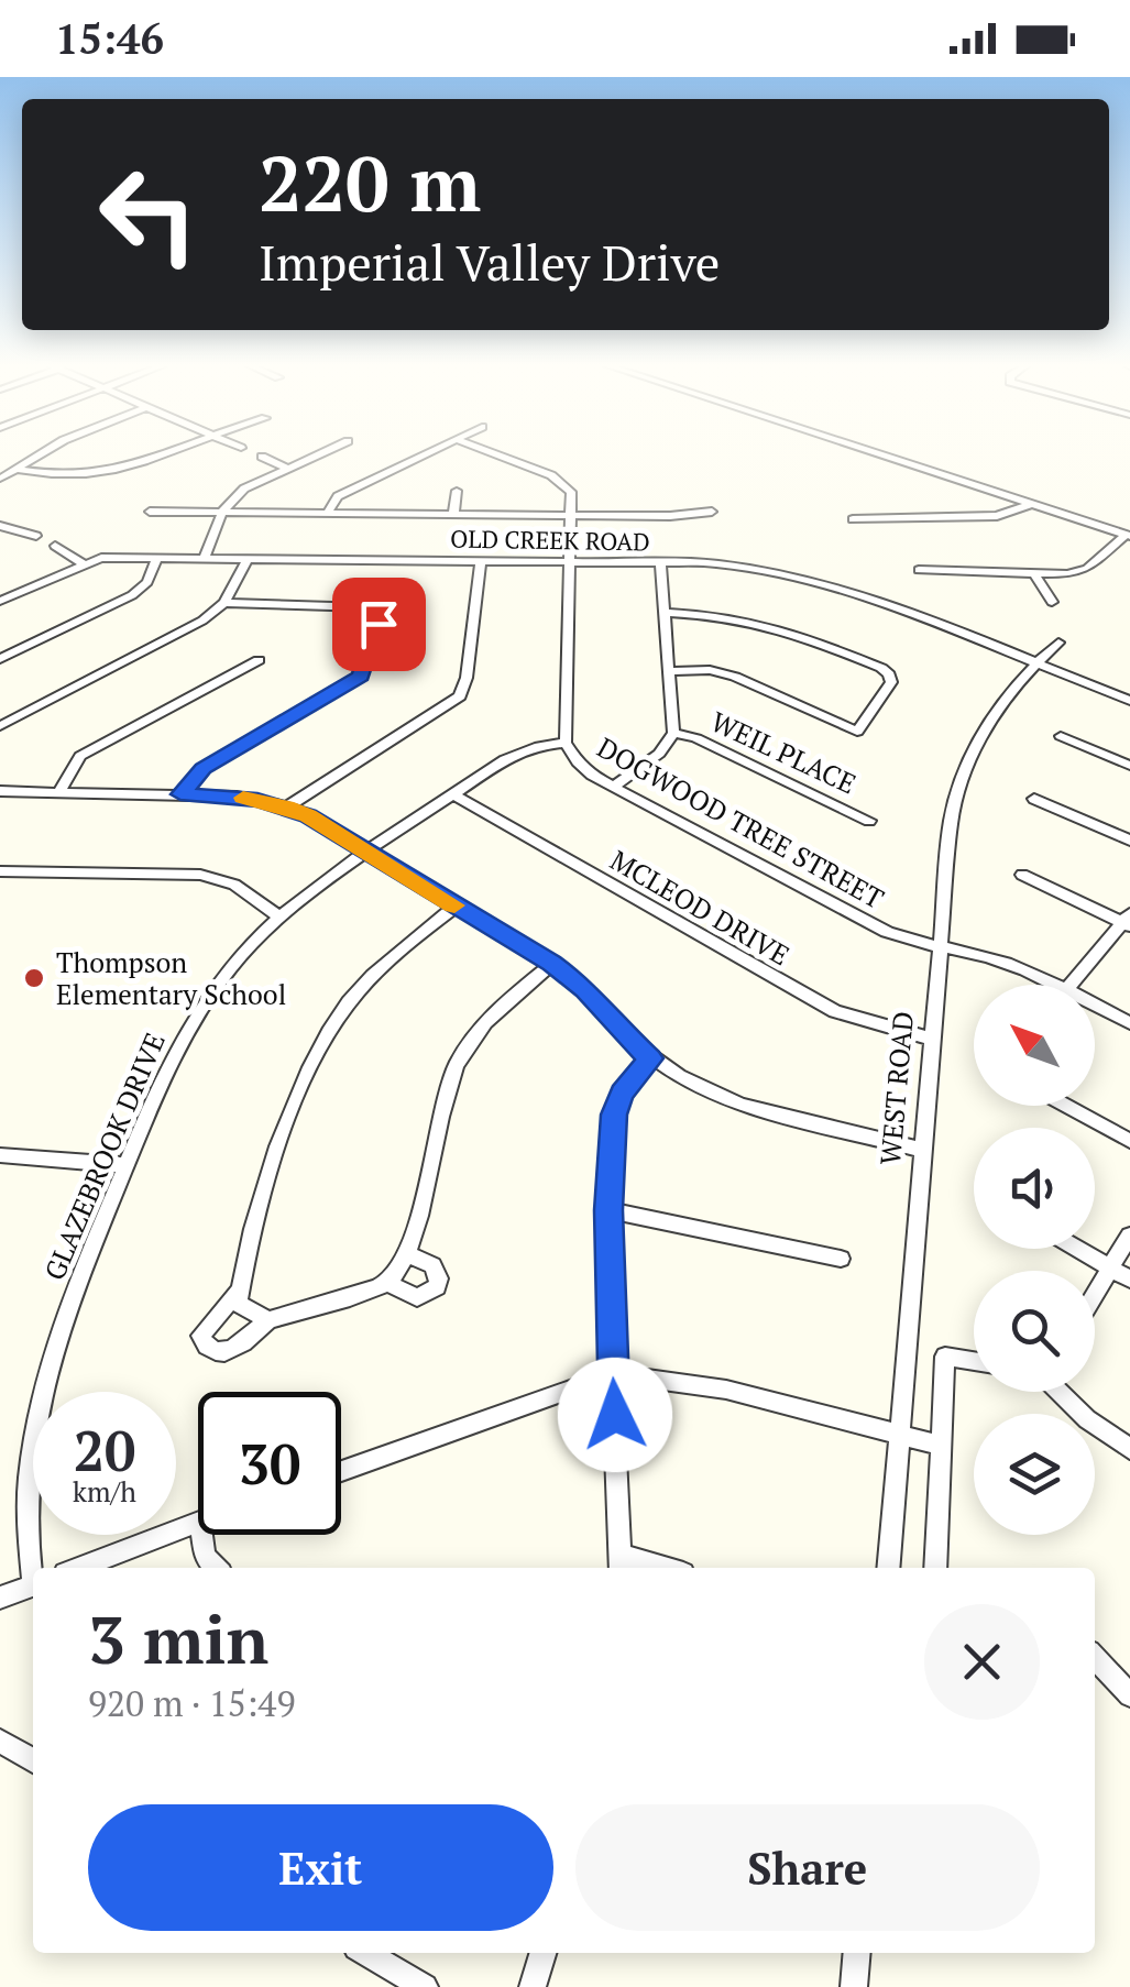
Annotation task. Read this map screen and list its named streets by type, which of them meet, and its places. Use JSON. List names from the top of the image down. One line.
{"streets":{"street":["OLD CREEK ROAD","WEIL PLACE","DOGWOOD TREE STREET","MCLEOD DRIVE","WEST ROAD","GLAZEBROOK DRIVE"]},"crossings":[["OLD CREEK ROAD","DOGWOOD TREE STREET"],["OLD CREEK ROAD","WEST ROAD"],["DOGWOOD TREE STREET","WEST ROAD"],["DOGWOOD TREE STREET","GLAZEBROOK DRIVE"],["MCLEOD DRIVE","WEST ROAD"],["MCLEOD DRIVE","GLAZEBROOK DRIVE"]],"places":["Thompson Elementary School"],"north":"top left","page":{"status":"15:46","turn":["220 m","Imperial Valley Drive"],"speed":"20 km/h","limit":"30","heading":["3 min","920 m · 15:49"],"buttons":["Exit","Share"]}}
